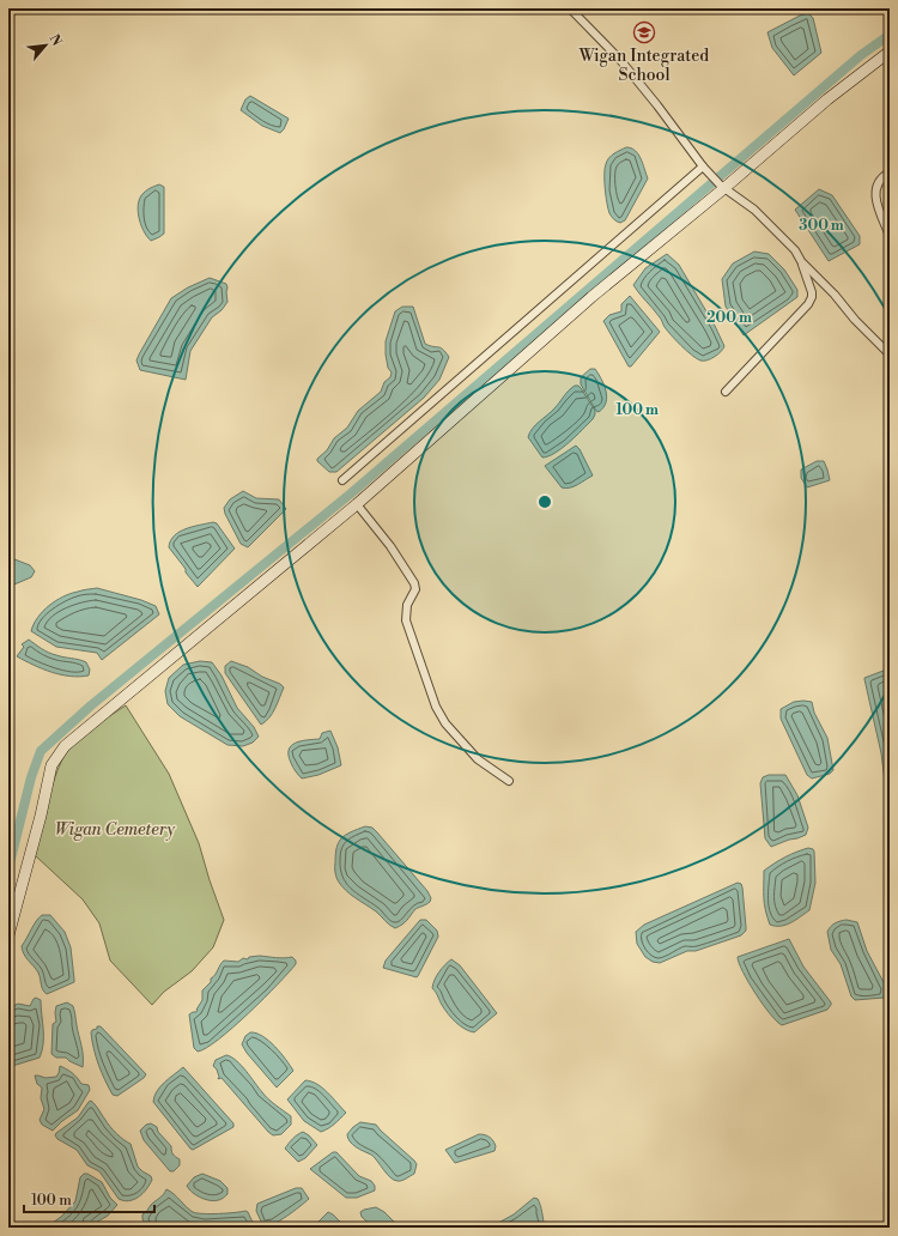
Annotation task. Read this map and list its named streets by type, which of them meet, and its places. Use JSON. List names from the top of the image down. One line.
{"parks":["Wigan Cemetery"],"places":{"school or university":["Wigan Integrated School"]},"scale_bar":"100 m","north":"top right","rings":["300 m","200 m","100 m"]}
